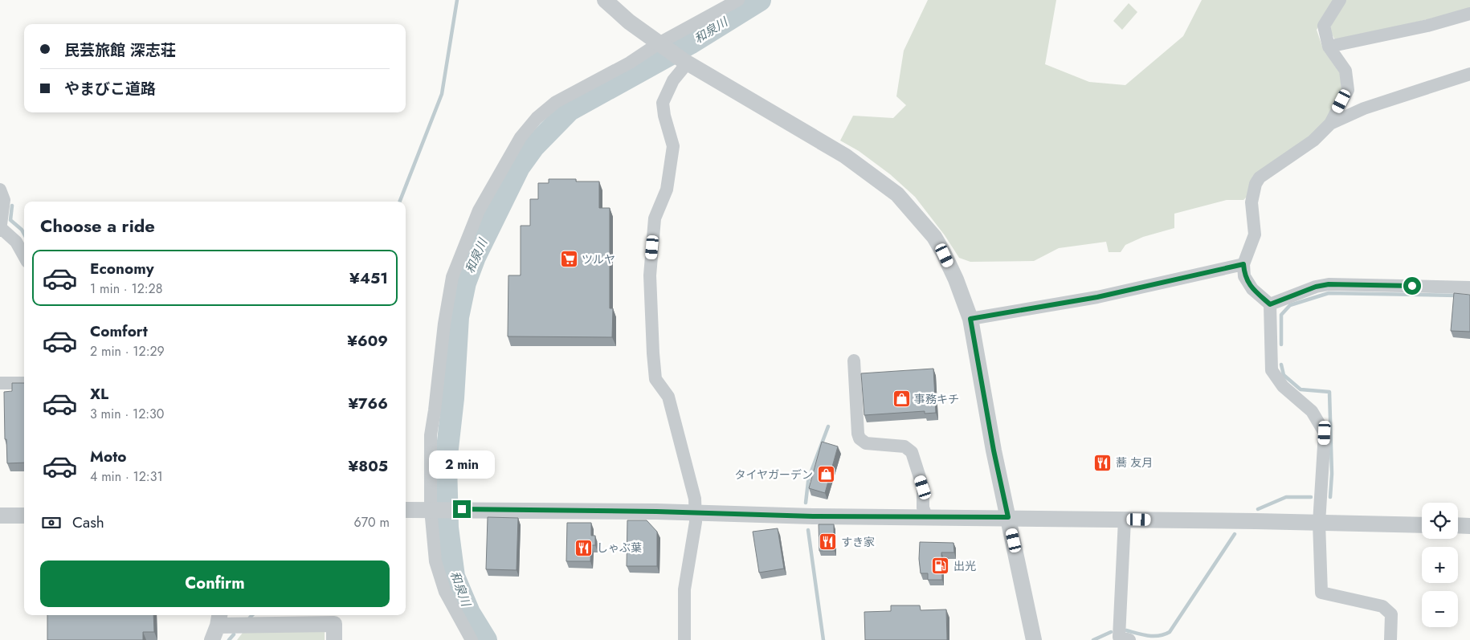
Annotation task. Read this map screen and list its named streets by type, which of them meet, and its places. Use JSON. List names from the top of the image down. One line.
{"water":["和泉川"],"places":{"supermarket":["ツルヤ"],"shop":["事務キチ","タイヤガーデン"],"restaurant":["蕎 友月","すき家","しゃぶ葉"],"fuel station":["出光"]},"page":{"banner":["民芸旅館 深志荘","やまびこ道路"],"heading":"Choose a ride","list":[{"name":"Economy","note":"1 min · 12:28","value":"¥451"},{"name":"Comfort","note":"2 min · 12:29","value":"¥609"},{"name":"XL","note":"3 min · 12:30","value":"¥766"},{"name":"Moto","note":"4 min · 12:31","value":"¥805"}],"bubble":"2 min","pay":["Cash","670 m"],"map_buttons":["+","−"],"buttons":"Confirm"}}
